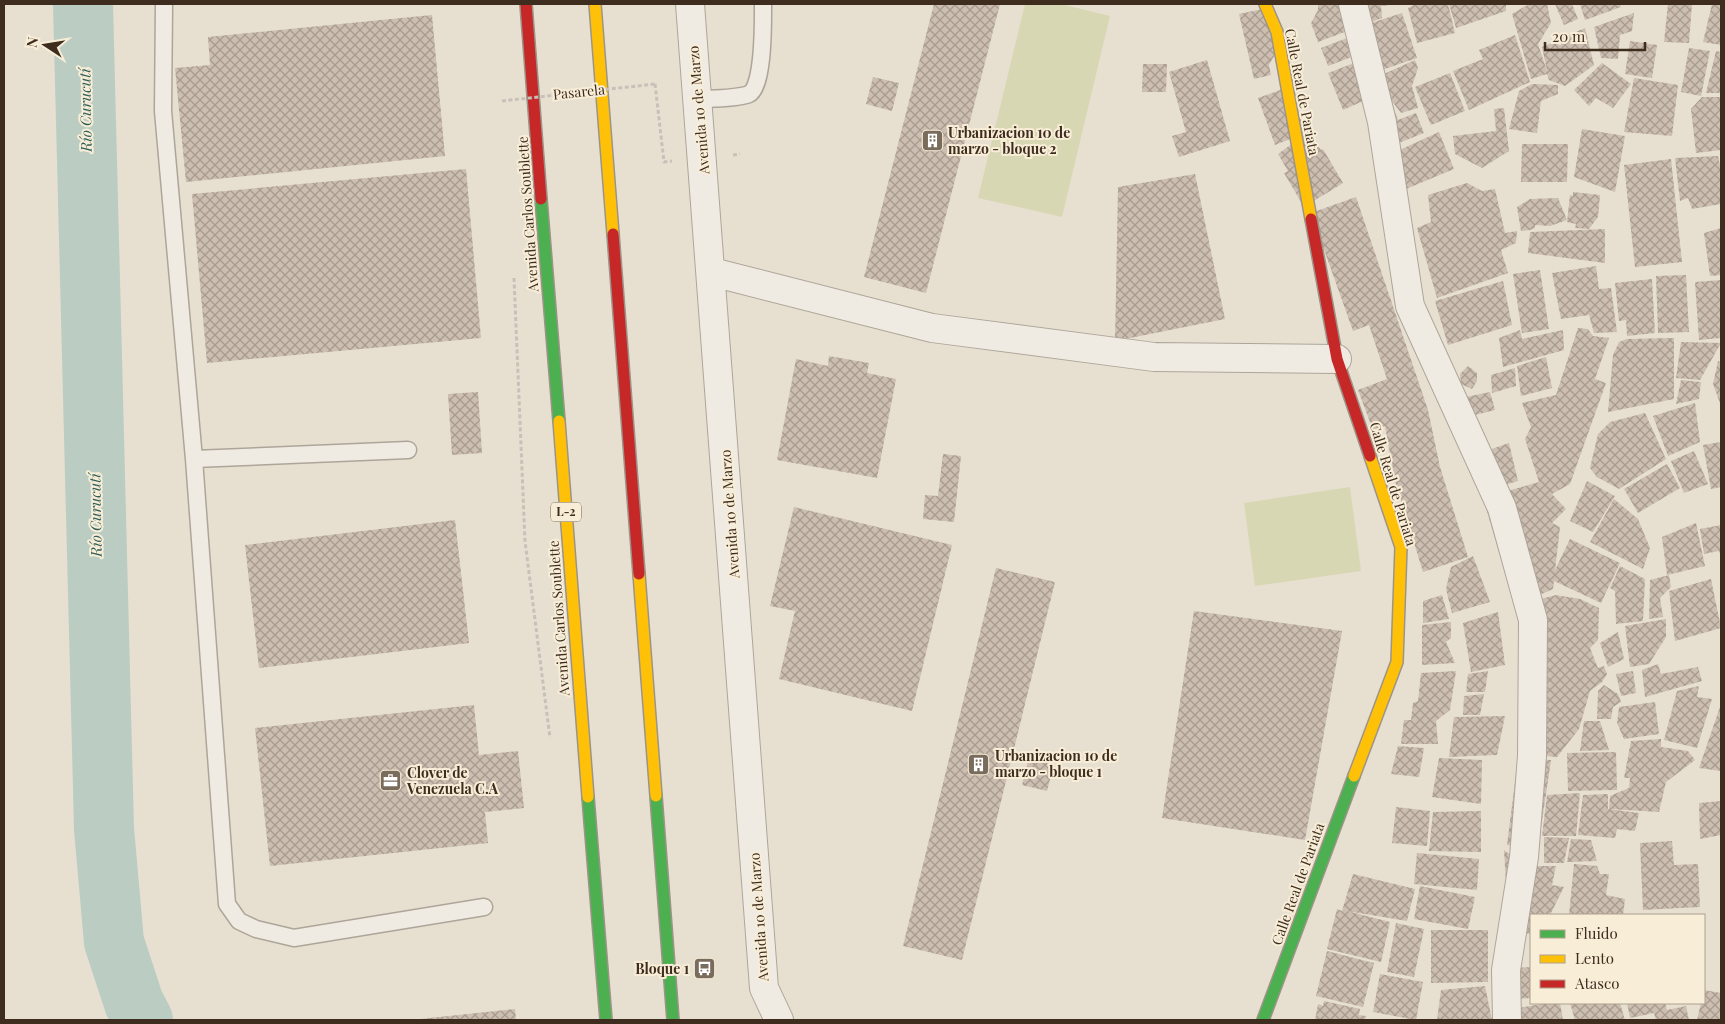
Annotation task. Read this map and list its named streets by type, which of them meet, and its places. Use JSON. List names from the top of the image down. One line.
{"streets":{"main road":["Calle Real de Pariata","Avenida Carlos Soublette","L-2"],"street":["Avenida 10 de Marzo"],"path":["Pasarela"]},"water":["Río Curucutí"],"places":{"building":["Urbanizacion 10 de marzo - bloque 2","Urbanizacion 10 de marzo - bloque 1"],"office":["Clover de Venezuela C.A"],"bus stop":["Bloque 1"]},"legend":["Fluido","Lento","Atasco"],"scale_bar":"20 m","north":"left"}
